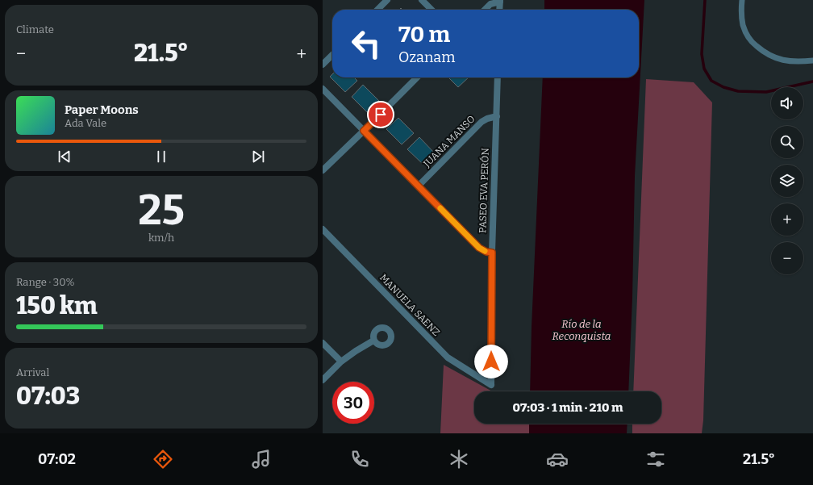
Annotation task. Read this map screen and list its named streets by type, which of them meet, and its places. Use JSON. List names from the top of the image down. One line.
{"streets":{"street":["JUANA MANSO","PASEO EVA PERÓN","MANUELA SAENZ"]},"crossings":[["JUANA MANSO","PASEO EVA PERÓN"],["PASEO EVA PERÓN","MANUELA SAENZ"]],"water":["Río de la Reconquista"],"page":{"tile":["Climate",["25","km/h"],["Range · 30%","150 km"],["Arrival","07:03"]],"turn":["70 m","Ozanam"],"heat":["−","21.5°","+"],"map_buttons":["+","−"],"song":["Paper Moons","Ada Vale"],"limit":"30","trip":"07:03 · 1 min · 210 m","tabs":["07:02","21.5°"]}}
